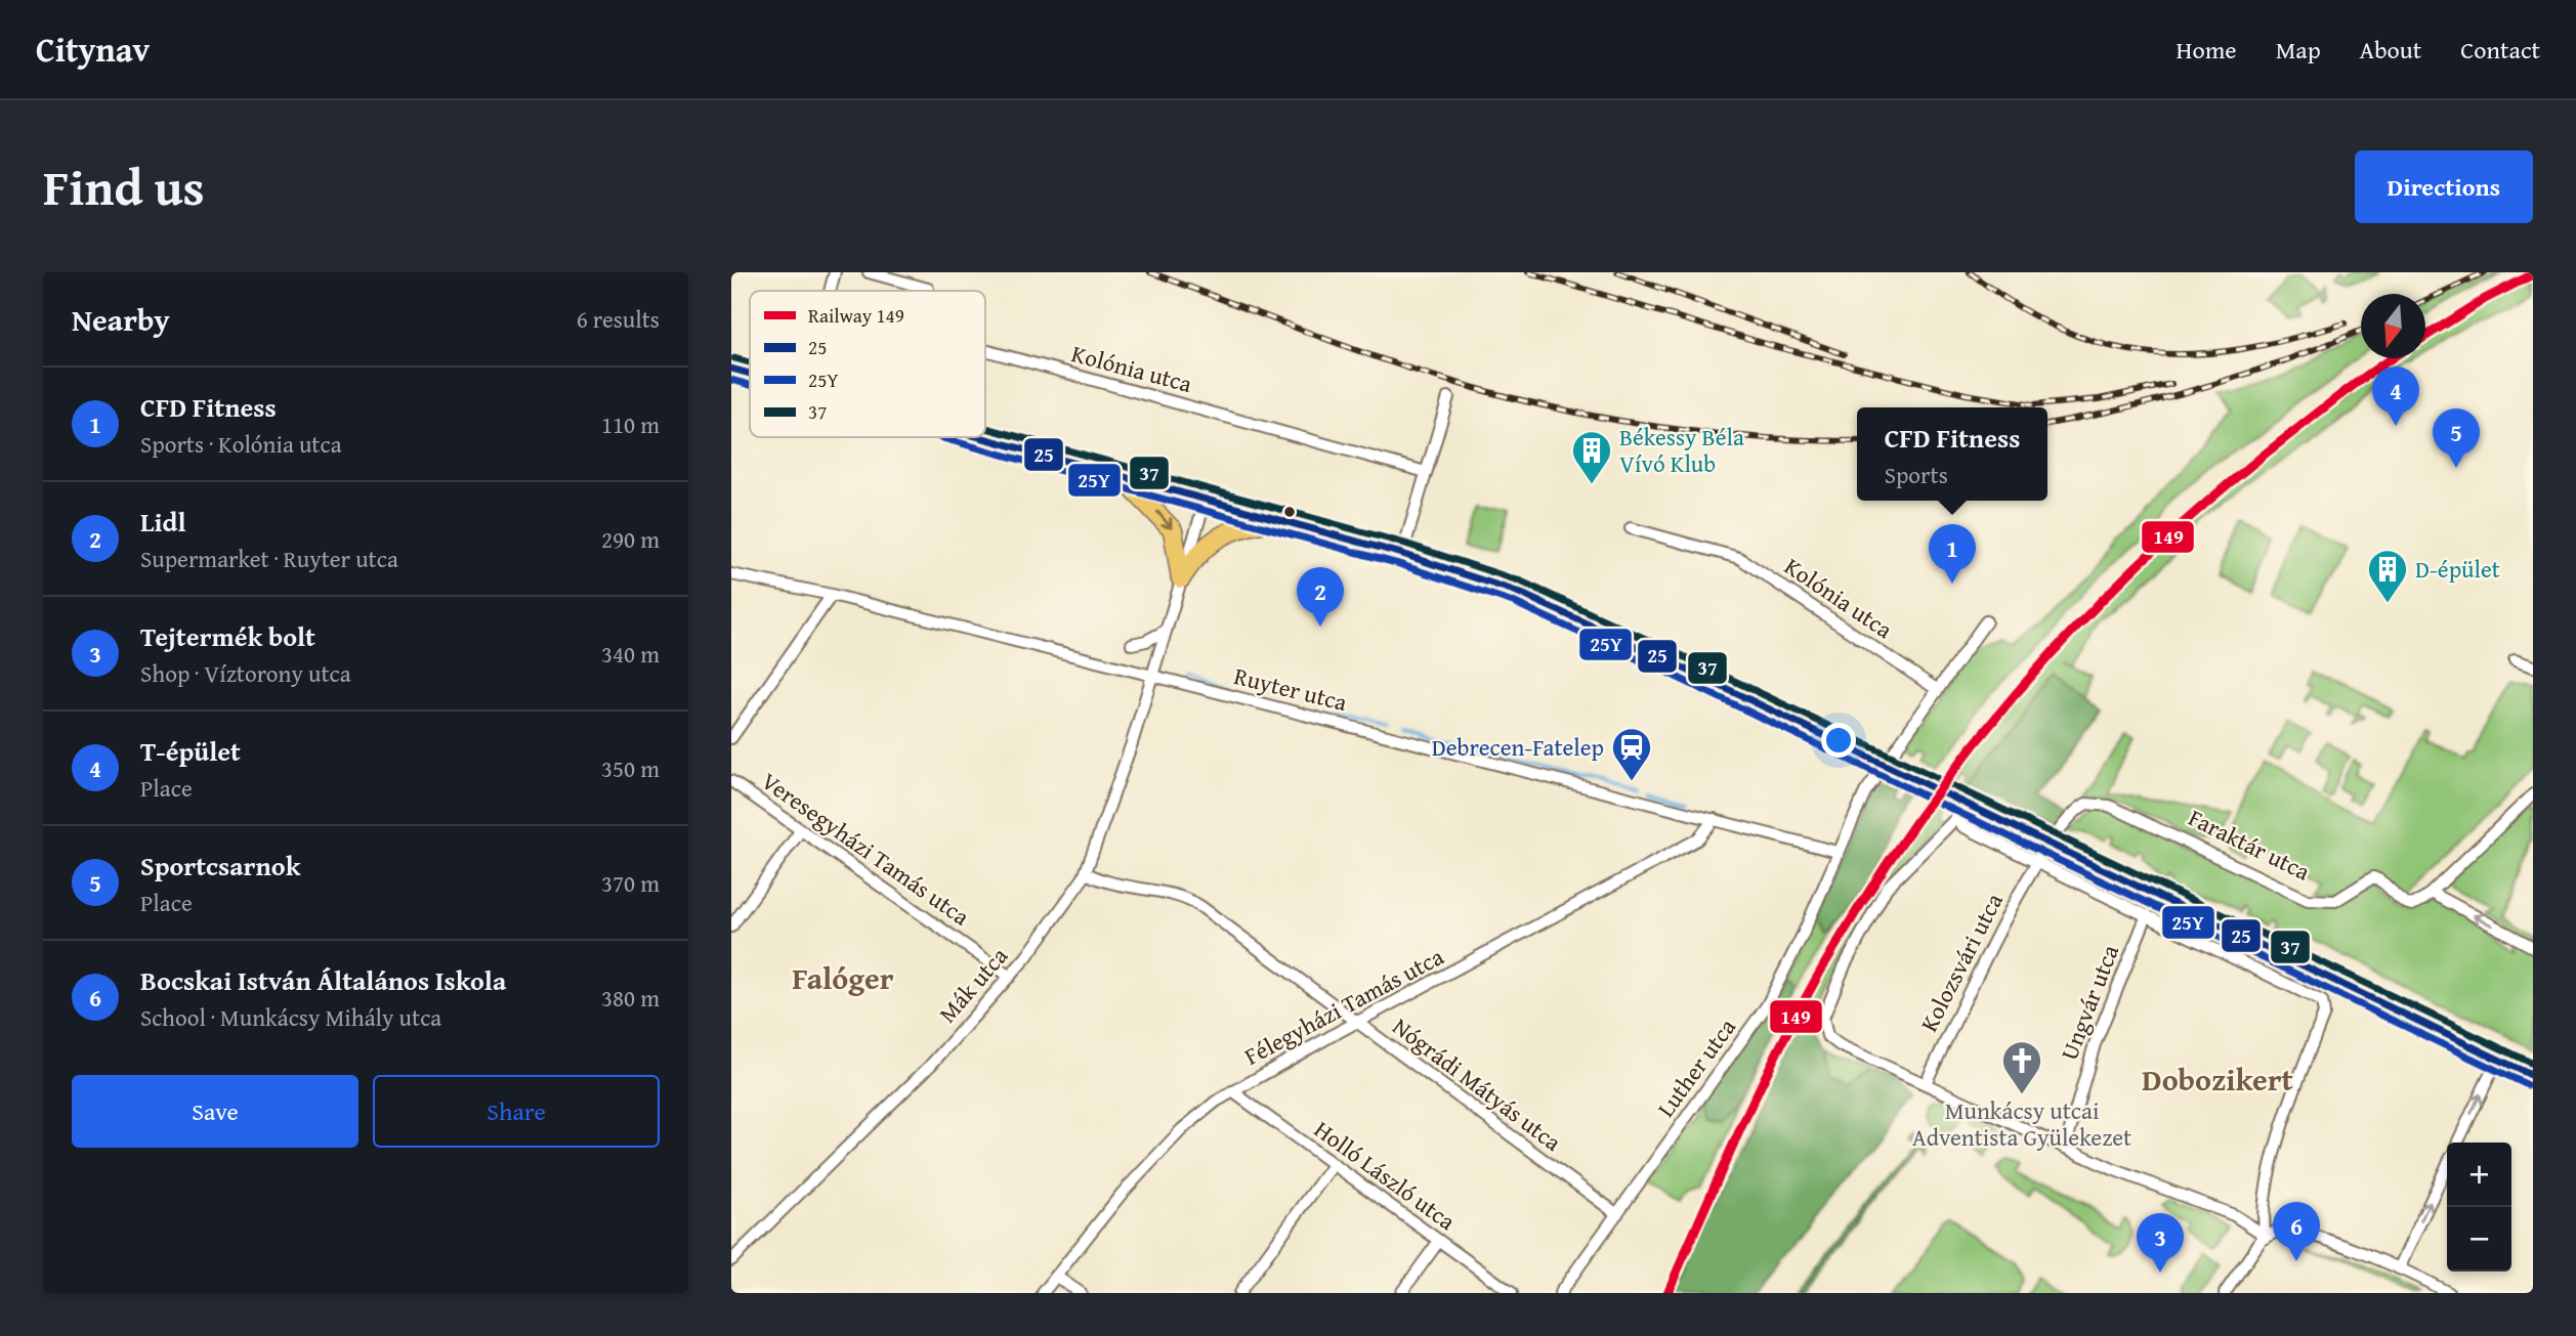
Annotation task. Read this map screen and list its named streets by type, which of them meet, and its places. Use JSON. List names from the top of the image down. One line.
{"streets":{"street":["Kolónia utca","Ruyter utca","Faraktár utca","Veresegyházi Tamás utca","Kolozsvári utca","Mák utca","Ungvár utca","Félegyházi Tamás utca","Luther utca","Nógrádi Mátyás utca","Holló László utca"]},"crossings":[["Kolónia utca","Luther utca"],["Ruyter utca","Mák utca"],["Ruyter utca","Félegyházi Tamás utca"],["Ruyter utca","Luther utca"],["Faraktár utca","Kolozsvári utca"],["Veresegyházi Tamás utca","Mák utca"],["Mák utca","Nógrádi Mátyás utca"],["Félegyházi Tamás utca","Nógrádi Mátyás utca"],["Félegyházi Tamás utca","Holló László utca"],["Luther utca","Nógrádi Mátyás utca"]],"districts":["Falóger","Dobozikert"],"places":{"building":["Békessy Béla Vívó Klub","D-épület"],"station":["Debrecen-Fatelep"],"church":["Munkácsy utcai Adventista Gyülekezet"]},"lines":["rail line 149","transit line 37","transit line 25","transit line 25Y"],"legend":["Railway 149","25","25Y","37"],"north":"bottom","page":{"header":"Citynav","nav":["Home","Map","About","Contact"],"title":"Find us","buttons":["Directions",["Save","Share"]],"heading":["Nearby","6 results"],"list":[{"mark":"1","name":"CFD Fitness","note":"Sports · Kolónia utca","value":"110 m"},{"mark":"2","name":"Lidl","note":"Supermarket · Ruyter utca","value":"290 m"},{"mark":"3","name":"Tejtermék bolt","note":"Shop · Víztorony utca","value":"340 m"},{"mark":"4","name":"T-épület","note":"Place","value":"350 m"},{"mark":"5","name":"Sportcsarnok","note":"Place","value":"370 m"},{"mark":"6","name":"Bocskai István Általános Iskola","note":"School · Munkácsy Mihály utca","value":"380 m"}],"pins":["4","5","1","2","6","3"],"popup":["CFD Fitness","Sports"],"map_buttons":["+","−"]}}
